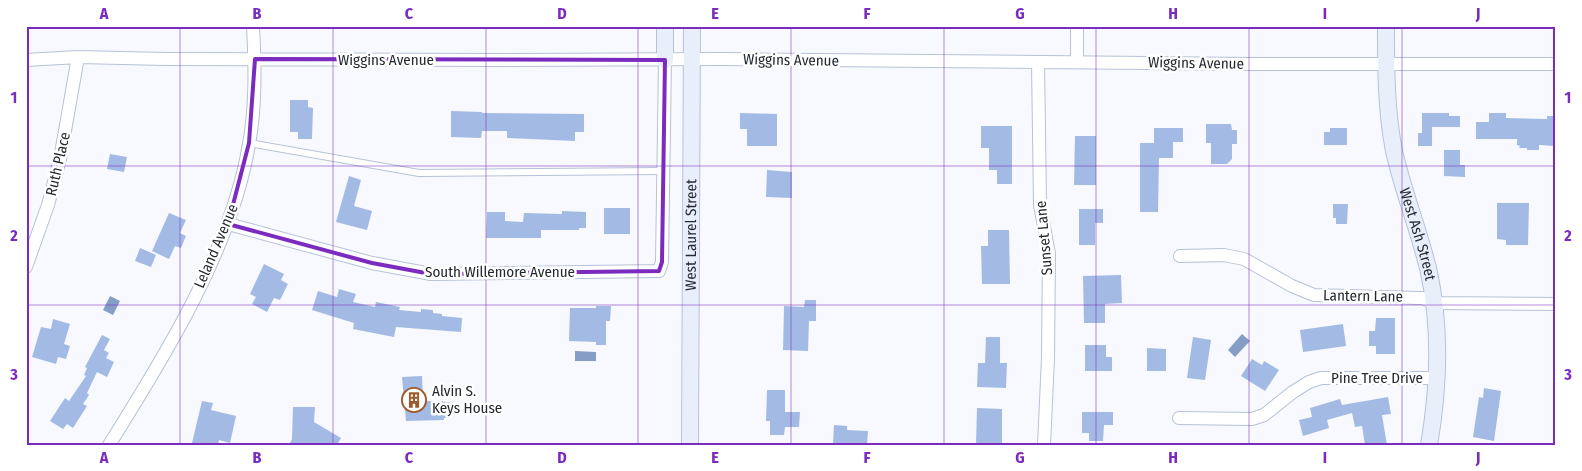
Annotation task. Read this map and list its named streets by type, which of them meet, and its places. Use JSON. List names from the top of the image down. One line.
{"streets":{"street":["Wiggins Avenue","Ruth Place","West Laurel Street","West Ash Street","Sunset Lane","Leland Avenue","South Willemore Avenue","Lantern Lane","Pine Tree Drive"]},"crossings":[["Wiggins Avenue","Ruth Place"],["Wiggins Avenue","West Laurel Street"],["Wiggins Avenue","West Ash Street"],["Wiggins Avenue","Sunset Lane"],["Wiggins Avenue","Leland Avenue"],["West Laurel Street","South Willemore Avenue"],["West Ash Street","Lantern Lane"],["West Ash Street","Pine Tree Drive"],["Leland Avenue","South Willemore Avenue"]],"places":{"building":["Alvin S. Keys House"]},"grid":{"columns":["A","B","C","D","E","F","G","H","I","J"],"rows":["1","2","3"]}}
